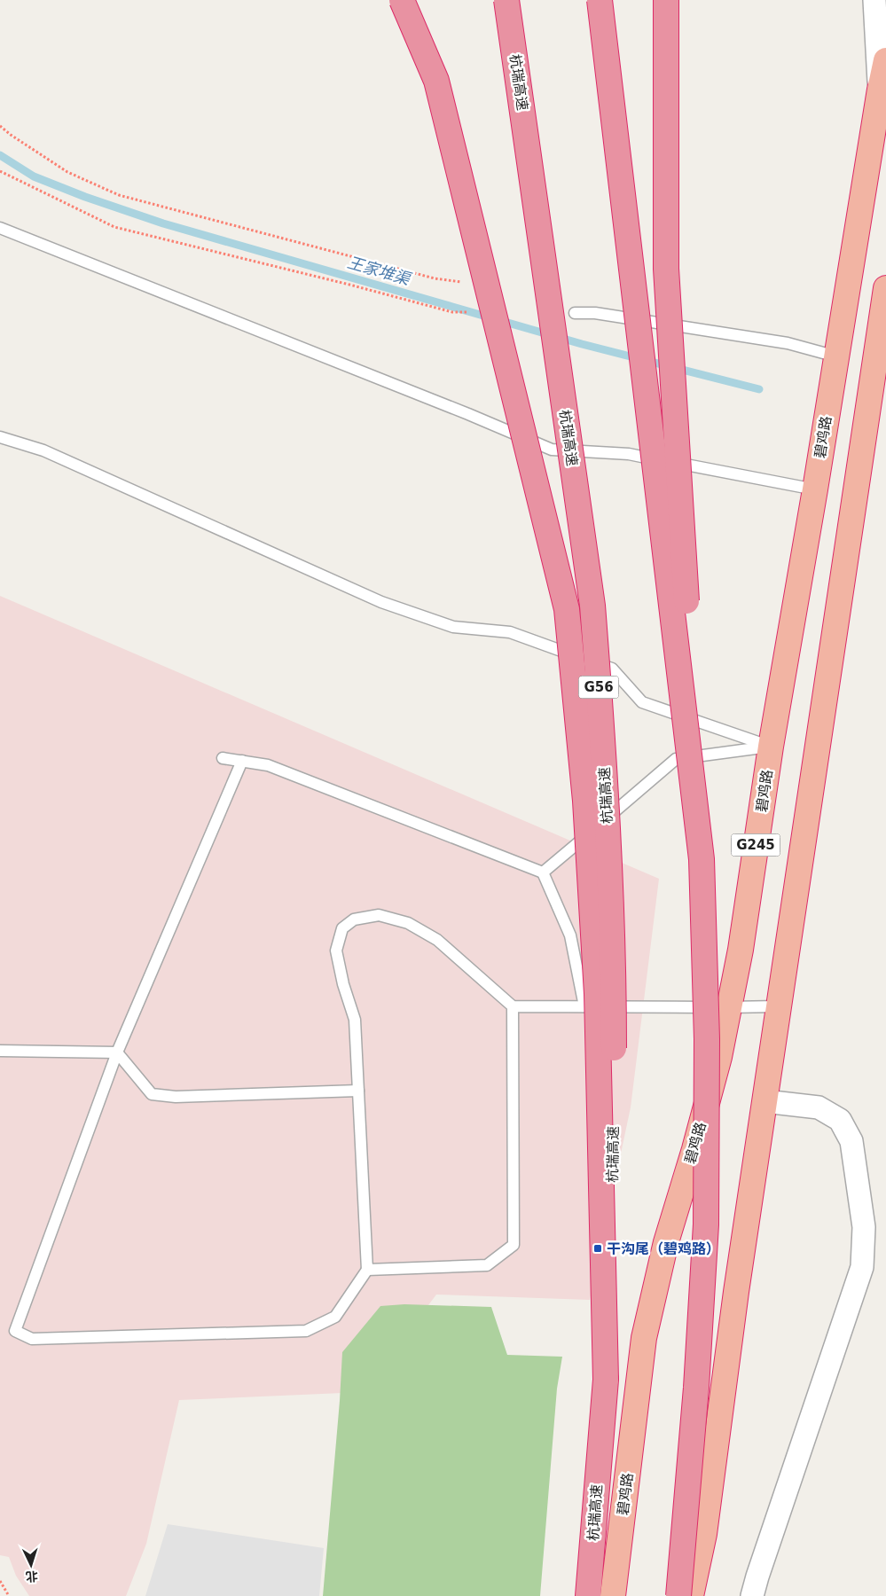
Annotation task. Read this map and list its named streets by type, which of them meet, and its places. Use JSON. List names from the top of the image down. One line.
{"streets":{"highway":["杭瑞高速","碧鸡路","G56","G245"]},"water":["王家堆渠"],"places":{"transit":["干沟尾（碧鸡路）"]},"north":"bottom"}
